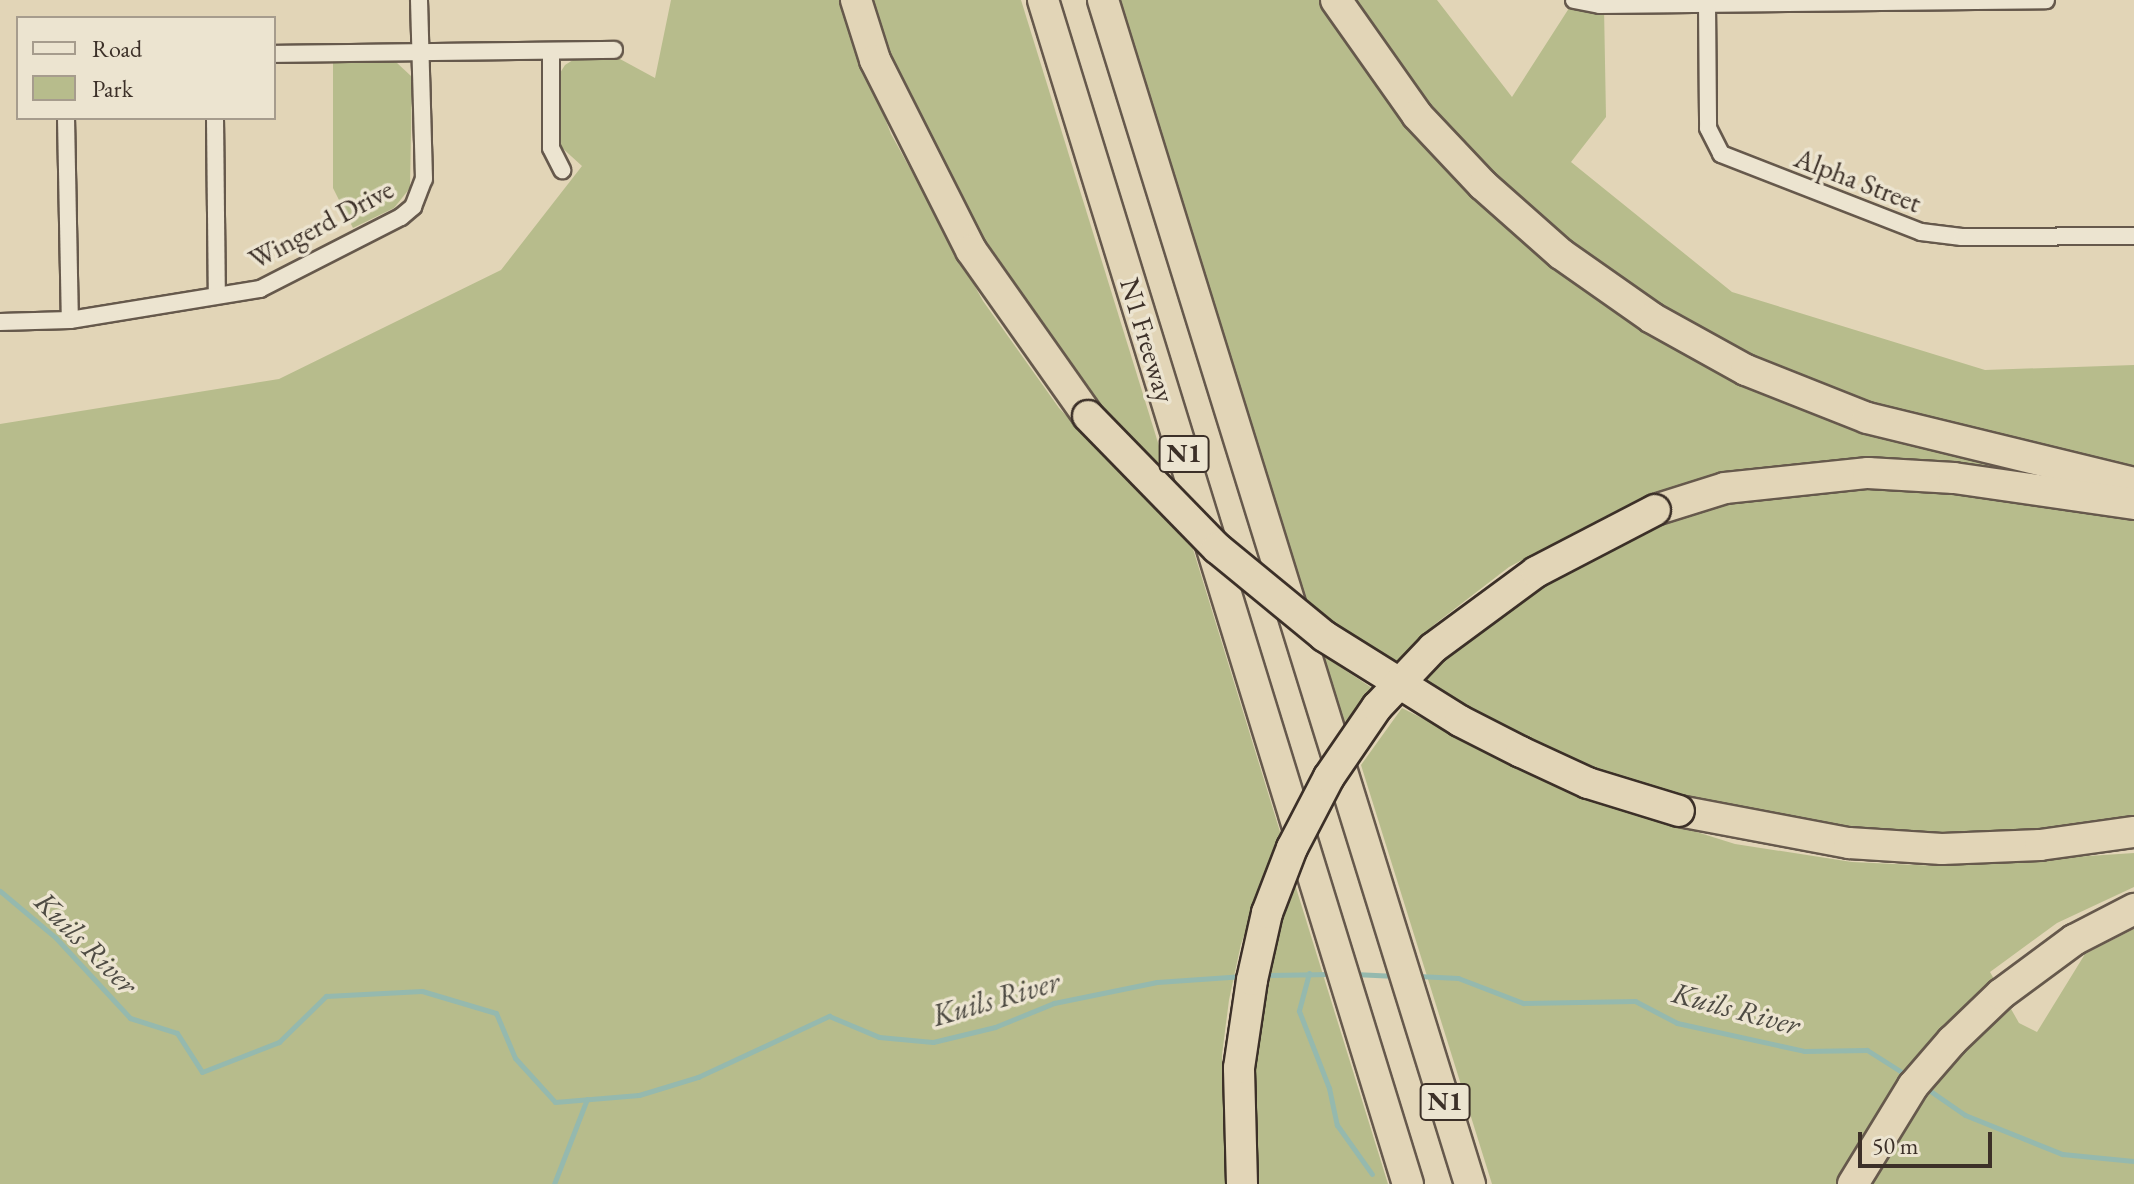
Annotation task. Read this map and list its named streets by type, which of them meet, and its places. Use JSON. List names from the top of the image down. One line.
{"streets":{"highway":["N1 Freeway","N1"],"street":["Alpha Street","Wingerd Drive"]},"water":["Kuils River"],"legend":["Road","Park"],"scale_bar":"50 m"}
